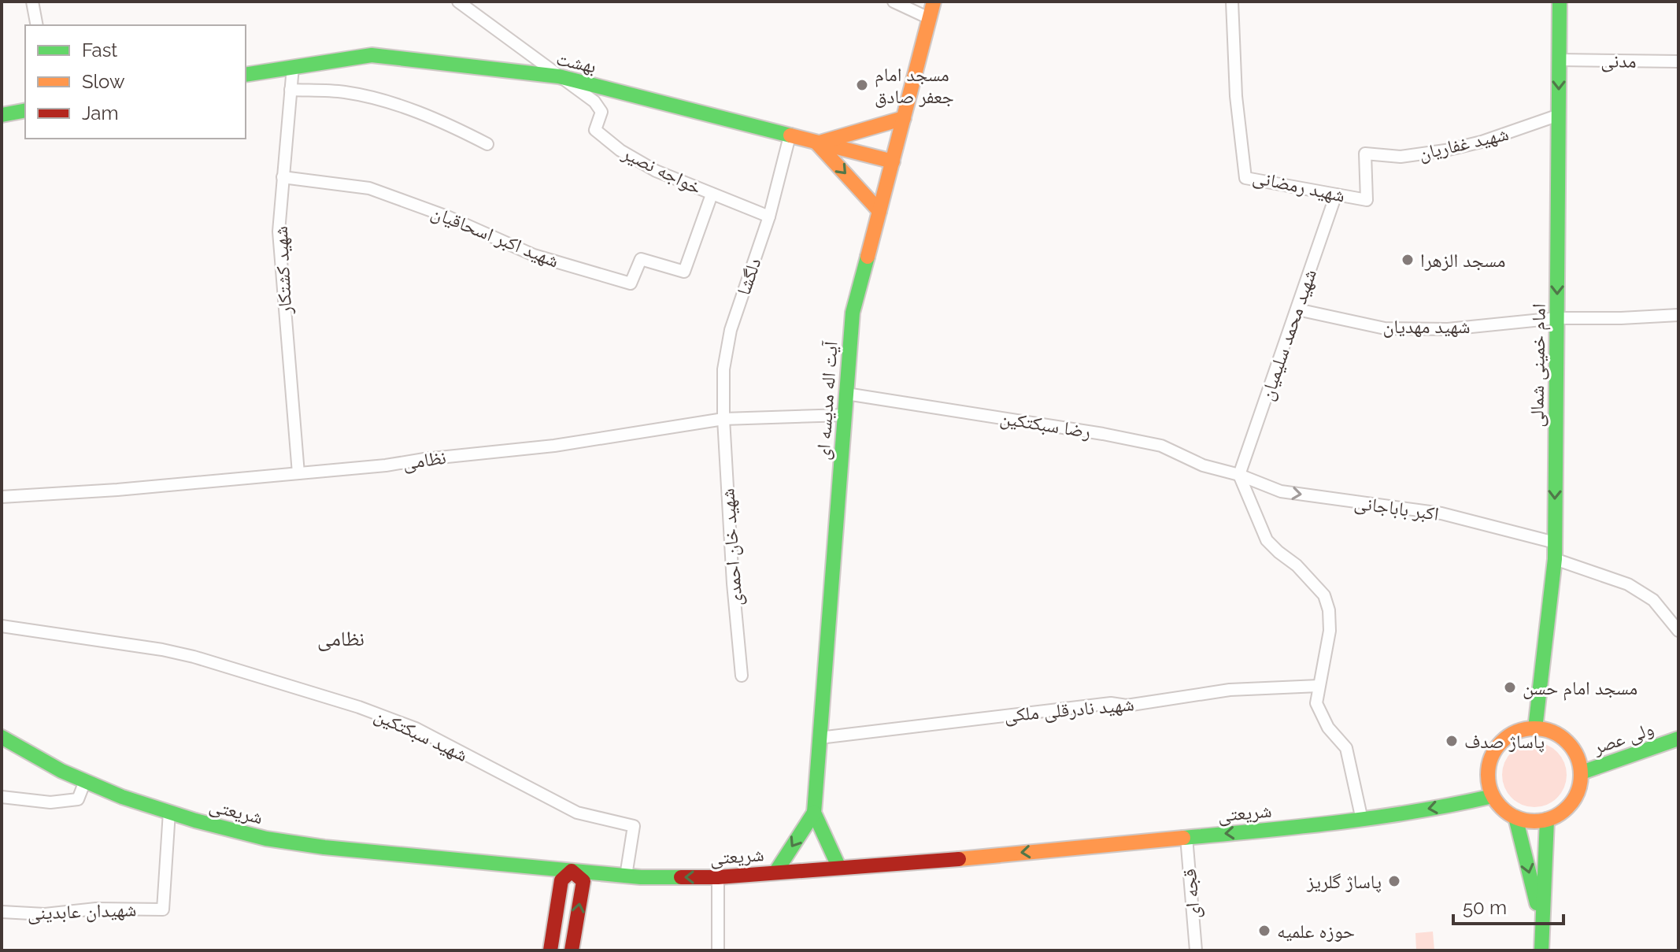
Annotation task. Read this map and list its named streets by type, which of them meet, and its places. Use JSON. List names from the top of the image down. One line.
{"streets":{"main road":["بهشت","امام خمینی شمالی","آیت اله مدیسه ای","ولی عصر","شریعتی"],"street":["مدنی","شهید غفاریان","خواجه نصیر","شهید رمضانی","شهید اکبر اسحاقیان","شهید کشتکار","دلگشا","شهید مهدیان","شهید محمد سلیمیان","رضا سبکتکین","نظامی","اکبر باباجانی","شهید خان احمدی","شهید نادرقلی ملکی","شهید سبکتکین","قجه ای","شهیدان عابدینی"]},"crossings":[["مدنی","امام خمینی شمالی"],["بهشت","خواجه نصیر"],["بهشت","شهید کشتکار"],["بهشت","دلگشا"],["بهشت","آیت اله مدیسه ای"],["شهید غفاریان","شهید رمضانی"],["شهید غفاریان","امام خمینی شمالی"],["خواجه نصیر","شهید اکبر اسحاقیان"],["خواجه نصیر","دلگشا"],["شهید رمضانی","شهید محمد سلیمیان"],["شهید اکبر اسحاقیان","شهید کشتکار"],["شهید کشتکار","نظامی"],["دلگشا","نظامی"],["دلگشا","شهید خان احمدی"],["شهید مهدیان","شهید محمد سلیمیان"],["شهید مهدیان","امام خمینی شمالی"],["شهید محمد سلیمیان","رضا سبکتکین"],["شهید محمد سلیمیان","اکبر باباجانی"],["امام خمینی شمالی","اکبر باباجانی"],["امام خمینی شمالی","ولی عصر"],["امام خمینی شمالی","شریعتی"],["آیت اله مدیسه ای","رضا سبکتکین"],["آیت اله مدیسه ای","نظامی"],["آیت اله مدیسه ای","شهید نادرقلی ملکی"],["رضا سبکتکین","اکبر باباجانی"],["نظامی","شهید خان احمدی"],["شهید سبکتکین","شریعتی"],["ولی عصر","شریعتی"],["شریعتی","قجه ای"],["شریعتی","شهیدان عابدینی"]],"one_way":["امام خمینی شمالی","اکبر باباجانی","شریعتی"],"districts":["نظامی"],"places":["مسجد امام جعفر صادق","مسجد الزهرا","مسجد امام حسن","پاساژ صدف","پاساژ گلریز","حوزه علمیه"],"legend":["Fast","Slow","Jam"],"scale_bar":"50 m"}
